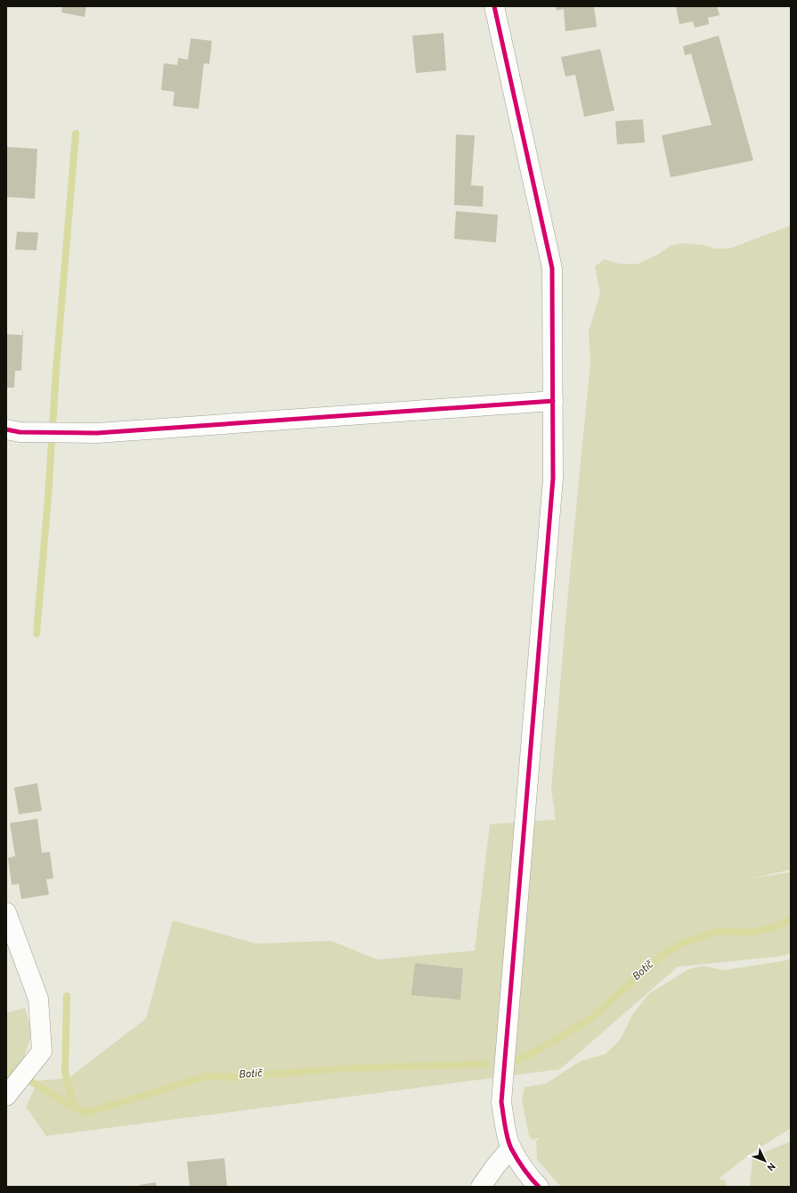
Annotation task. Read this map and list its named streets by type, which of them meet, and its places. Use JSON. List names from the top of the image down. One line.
{"water":["Botič"],"north":"bottom right"}
